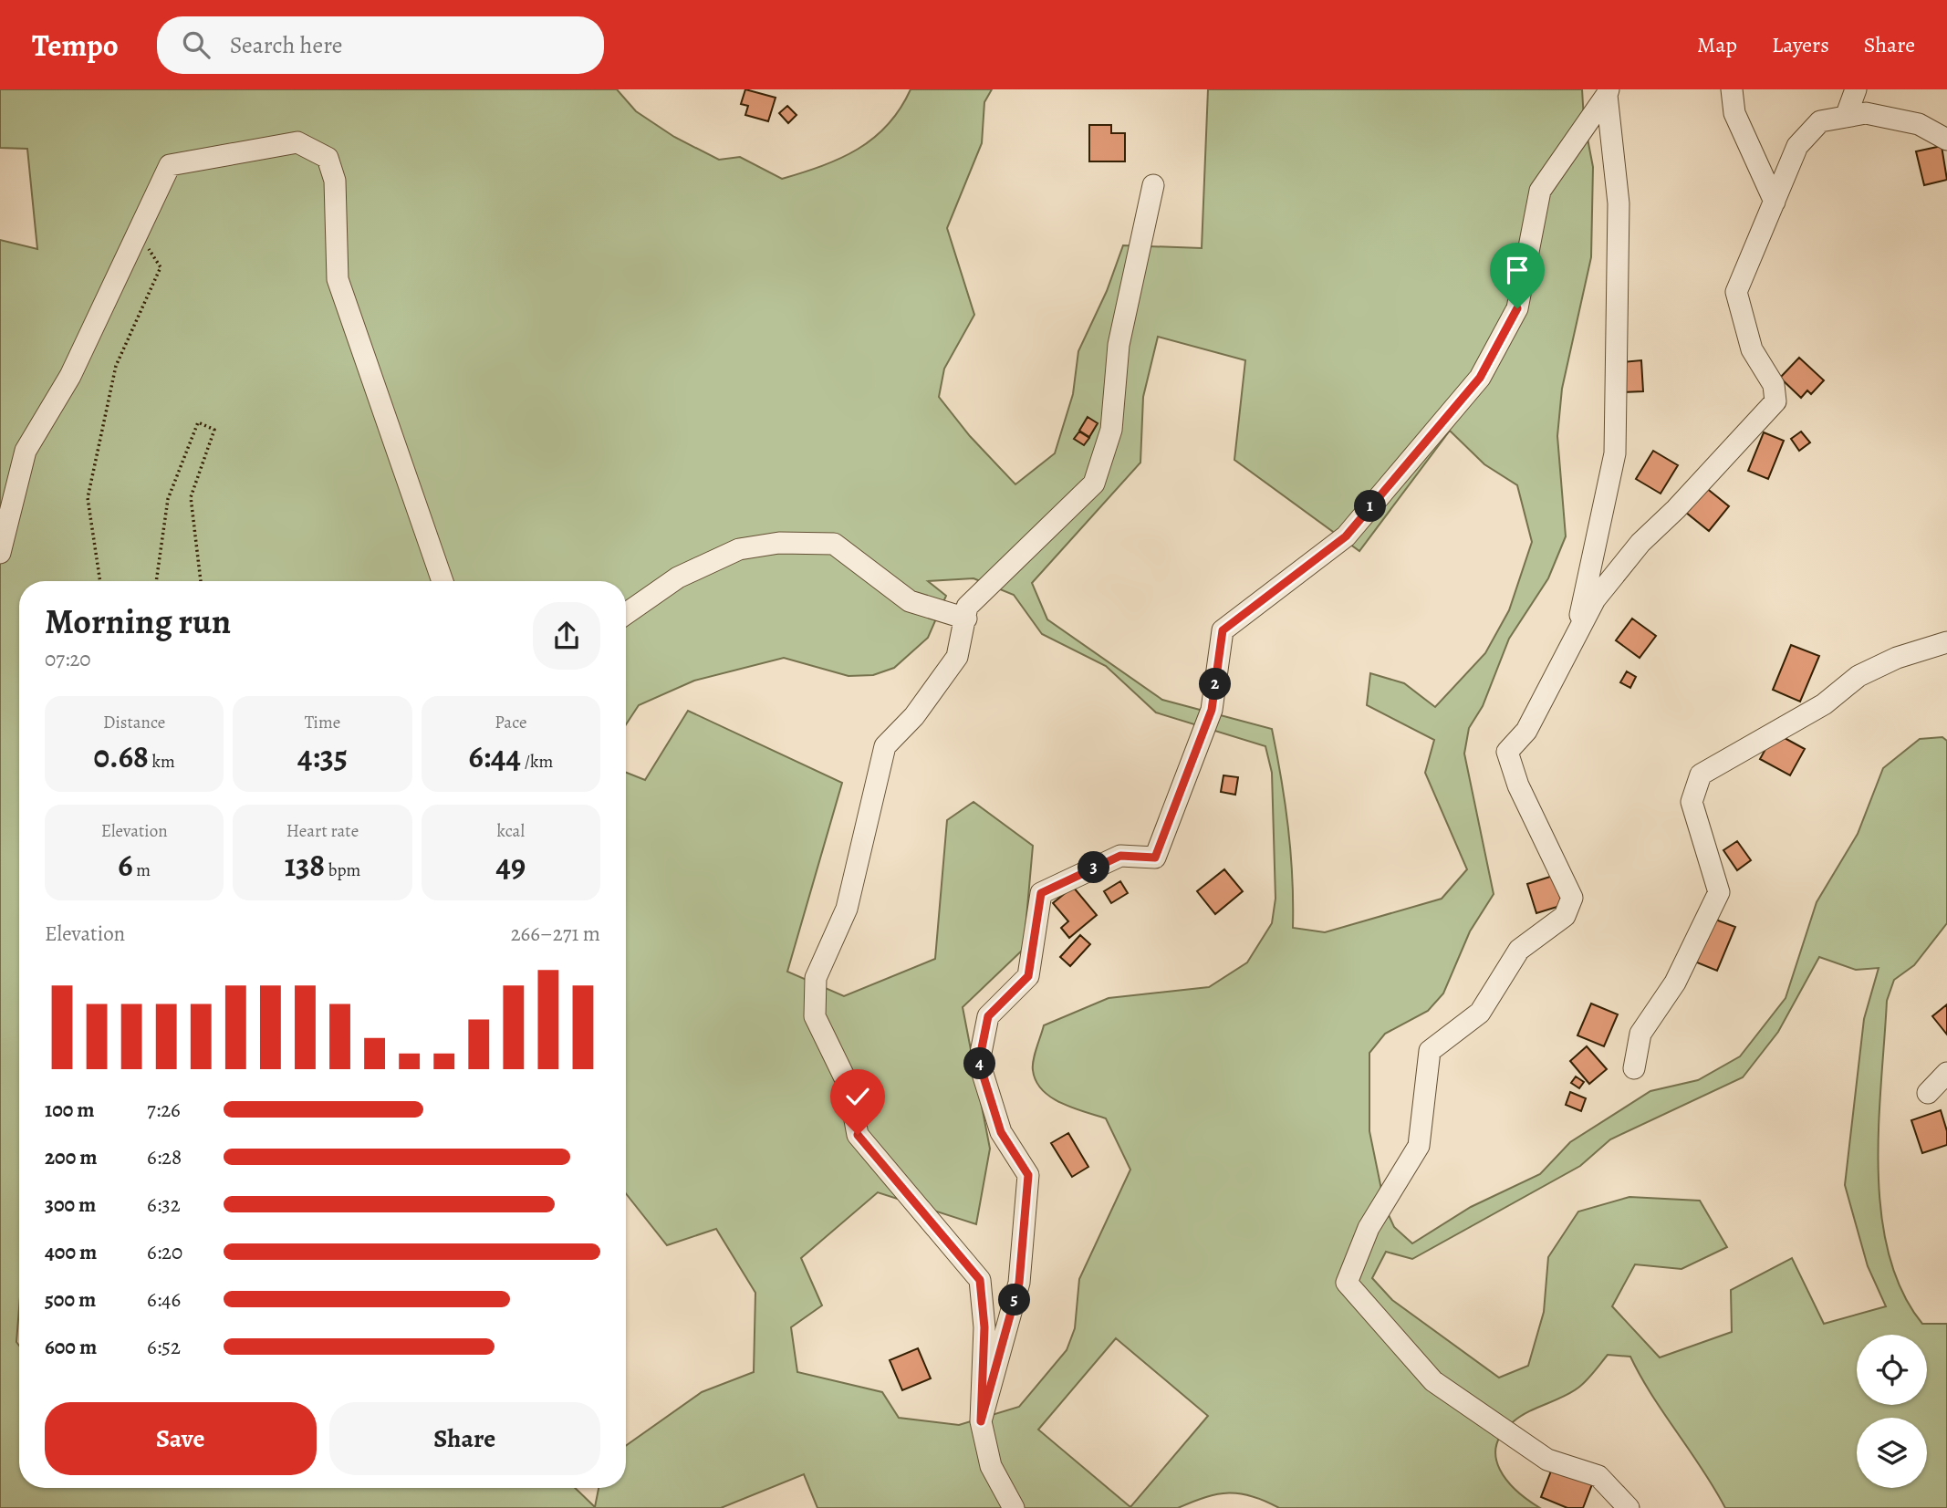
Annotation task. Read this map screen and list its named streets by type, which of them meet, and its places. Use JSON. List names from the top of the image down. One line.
{"page":{"header":"Tempo","search":"Search here","nav":["Map","Layers","Share"],"pins":["1","2","3","4","5"],"heading":["Morning run","07:20"],"stats":[["Distance","0.68 km"],["Time","4:35"],["Pace","6:44 /km"],["Elevation","6 m"],["Heart rate","138 bpm"],["kcal","49"]],"chart":["Elevation","266–271 m"],"list":[{"name":"100 m","note":"7:26"},{"name":"200 m","note":"6:28"},{"name":"300 m","note":"6:32"},{"name":"400 m","note":"6:20"},{"name":"500 m","note":"6:46"},{"name":"600 m","note":"6:52"}],"buttons":["Save","Share"]}}
